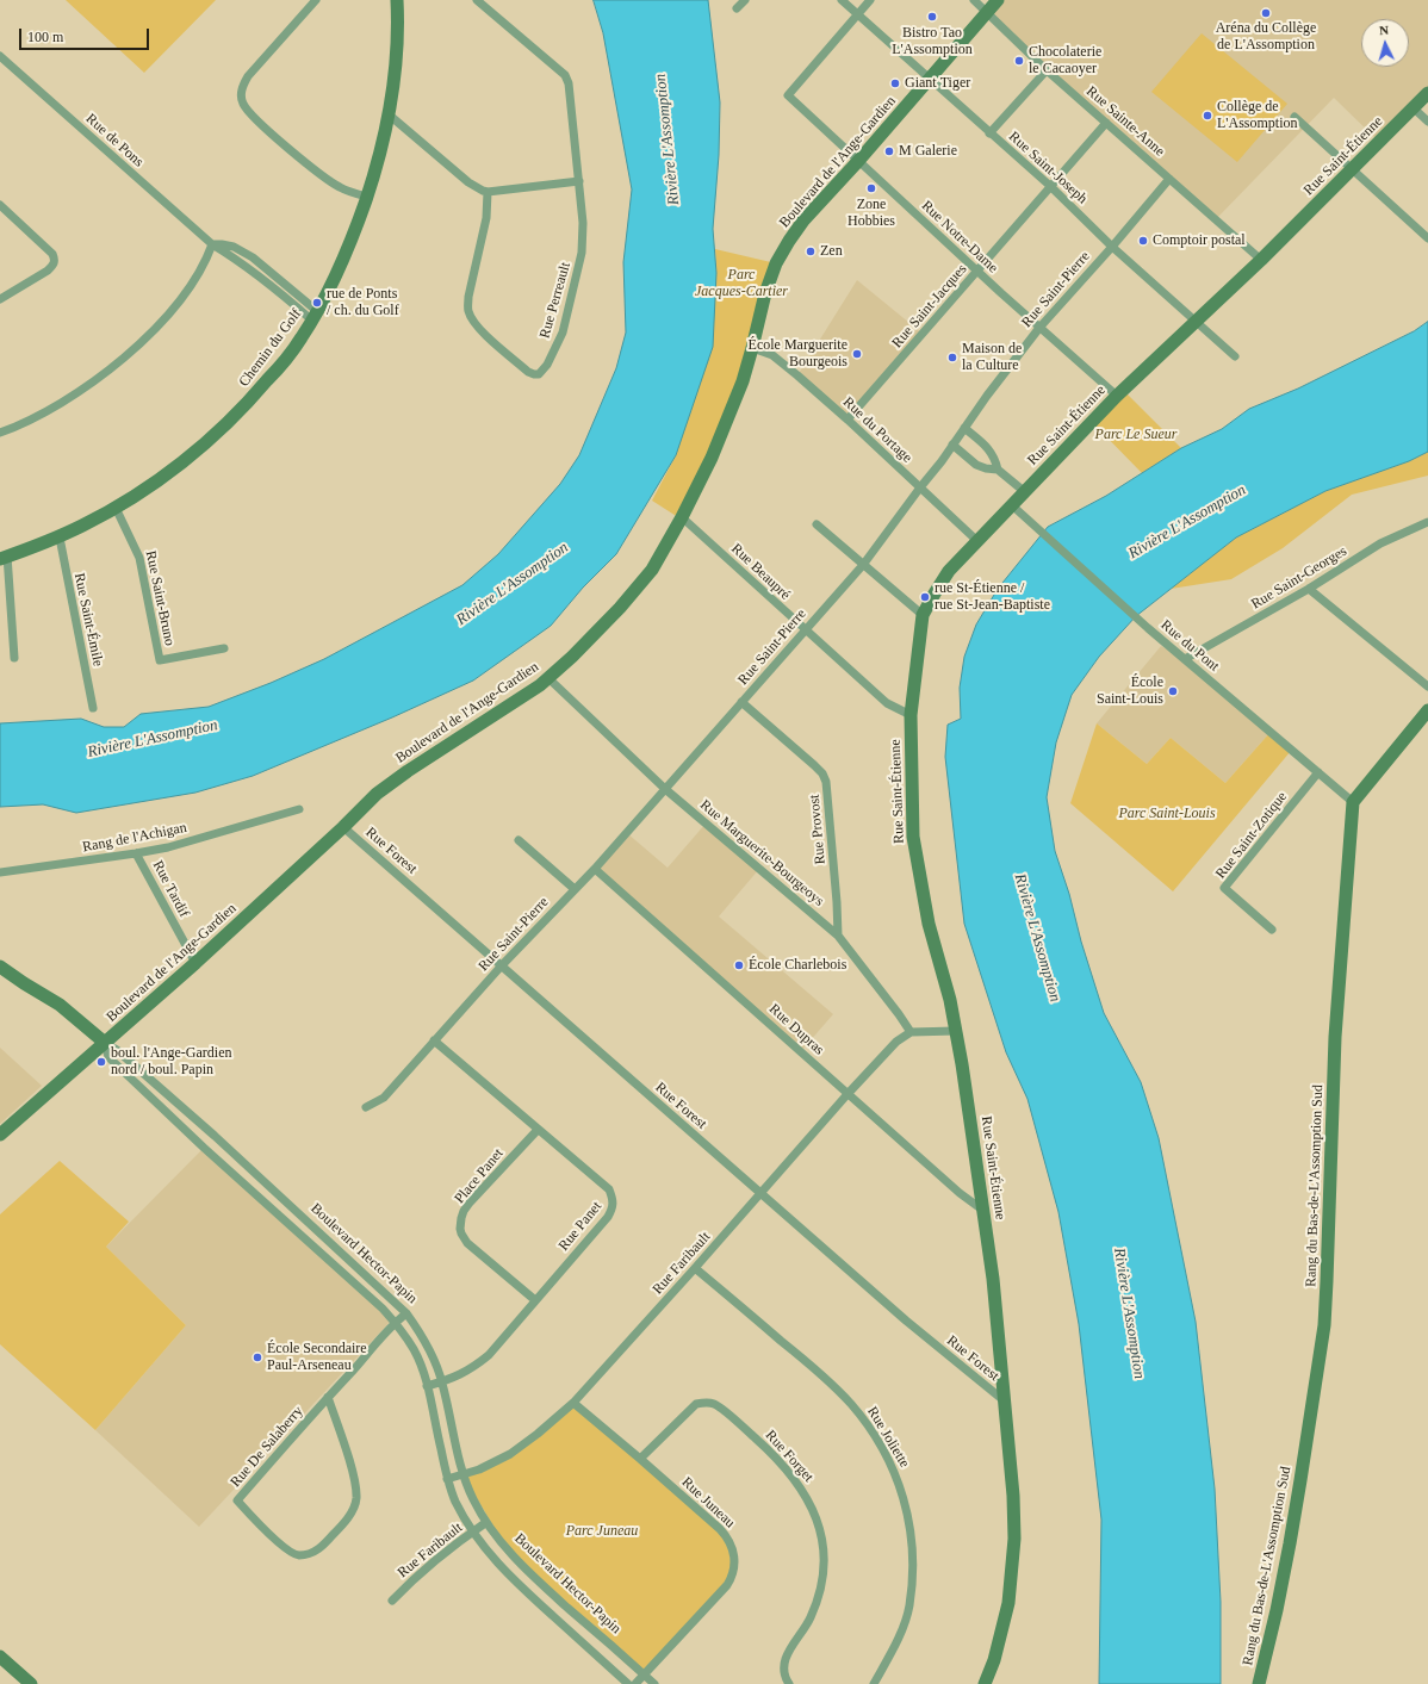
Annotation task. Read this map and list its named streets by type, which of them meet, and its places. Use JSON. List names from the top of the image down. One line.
{"streets":{"street":["Rue Sainte-Anne","Rue de Pons","Rue Saint-Étienne","Boulevard de l'Ange-Gardien","Rue Saint-Joseph","Rue Notre-Dame","Rue Saint-Pierre","Rue Perreault","Rue Saint-Jacques","Chemin du Golf","Rue du Portage","Rue Beaupré","Rue Saint-Georges","Rue Saint-Bruno","Rue Saint-Émile","Rue du Pont","Rue Provost","Rue Saint-Zotique","Rang de l'Achigan","Rue Forest","Rue Marguerite-Bourgeoys","Rue Tardif","Rue Dupras","Place Panet","Rang du Bas-de-L'Assomption Sud","Rue Panet","Boulevard Hector-Papin","Rue Faribault","Rue Joliette","Rue De Salaberry","Rue Forget","Rue Juneau"]},"crossings":[["Rue Sainte-Anne","Rue Saint-Étienne"],["Rue Sainte-Anne","Boulevard de l'Ange-Gardien"],["Rue Sainte-Anne","Rue Saint-Pierre"],["Rue Sainte-Anne","Rue Saint-Jacques"],["Rue Saint-Étienne","Rue Saint-Joseph"],["Rue Saint-Étienne","Rue Notre-Dame"],["Rue Saint-Étienne","Rue du Portage"],["Rue Saint-Étienne","Rue Beaupré"],["Rue Saint-Étienne","Rue du Pont"],["Rue Saint-Étienne","Rue Forest"],["Rue Saint-Étienne","Rue Dupras"],["Boulevard de l'Ange-Gardien","Rue Saint-Joseph"],["Boulevard de l'Ange-Gardien","Rue Notre-Dame"],["Boulevard de l'Ange-Gardien","Rue du Portage"],["Boulevard de l'Ange-Gardien","Rue Beaupré"],["Boulevard de l'Ange-Gardien","Rue Forest"],["Boulevard de l'Ange-Gardien","Rue Marguerite-Bourgeoys"],["Boulevard de l'Ange-Gardien","Rue Tardif"],["Boulevard de l'Ange-Gardien","Boulevard Hector-Papin"],["Rue Saint-Joseph","Rue Notre-Dame"],["Rue Saint-Joseph","Rue Saint-Pierre"],["Rue Saint-Joseph","Rue Saint-Jacques"],["Rue Notre-Dame","Rue Saint-Pierre"],["Rue Notre-Dame","Rue Saint-Jacques"],["Rue Saint-Pierre","Rue du Portage"],["Rue Saint-Pierre","Rue Beaupré"],["Rue Saint-Pierre","Rue Provost"],["Rue Saint-Pierre","Rue Forest"],["Rue Saint-Pierre","Rue Marguerite-Bourgeoys"],["Rue Saint-Pierre","Rue Dupras"],["Rue Saint-Pierre","Rue Panet"],["Rue Saint-Jacques","Rue du Portage"],["Chemin du Golf","Rue Saint-Bruno"],["Chemin du Golf","Rue Saint-Émile"],["Rue Saint-Georges","Rue du Pont"],["Rue du Pont","Rue Saint-Zotique"],["Rue du Pont","Rang du Bas-de-L'Assomption Sud"],["Rue Provost","Rue Marguerite-Bourgeoys"],["Rang de l'Achigan","Rue Tardif"],["Rue Forest","Rue Faribault"],["Rue Marguerite-Bourgeoys","Rue Faribault"],["Rue Dupras","Rue Faribault"],["Place Panet","Rue Panet"],["Rue Panet","Boulevard Hector-Papin"],["Boulevard Hector-Papin","Rue Faribault"],["Boulevard Hector-Papin","Rue De Salaberry"],["Boulevard Hector-Papin","Rue Juneau"],["Rue Faribault","Rue Joliette"],["Rue Faribault","Rue Juneau"],["Rue Forget","Rue Juneau"]],"water":["Rivière L'Assomption"],"parks":["Parc Jacques-Cartier","Parc Le Sueur","Parc Saint-Louis","Parc Juneau"],"places":["Aréna du Collège de L'Assomption","Bistro Tao L'Assomption","Chocolaterie le Cacaoyer","Giant Tiger","Collège de L'Assomption","M Galerie","Zone Hobbies","Comptoir postal","Zen","rue de Ponts / ch. du Golf","École Marguerite Bourgeois","Maison de la Culture","rue St-Étienne / rue St-Jean-Baptiste","École Saint-Louis","École Charlebois","boul. l'Ange-Gardien nord / boul. Papin","École Secondaire Paul-Arseneau"],"scale_bar":"100 m","north":"top"}
